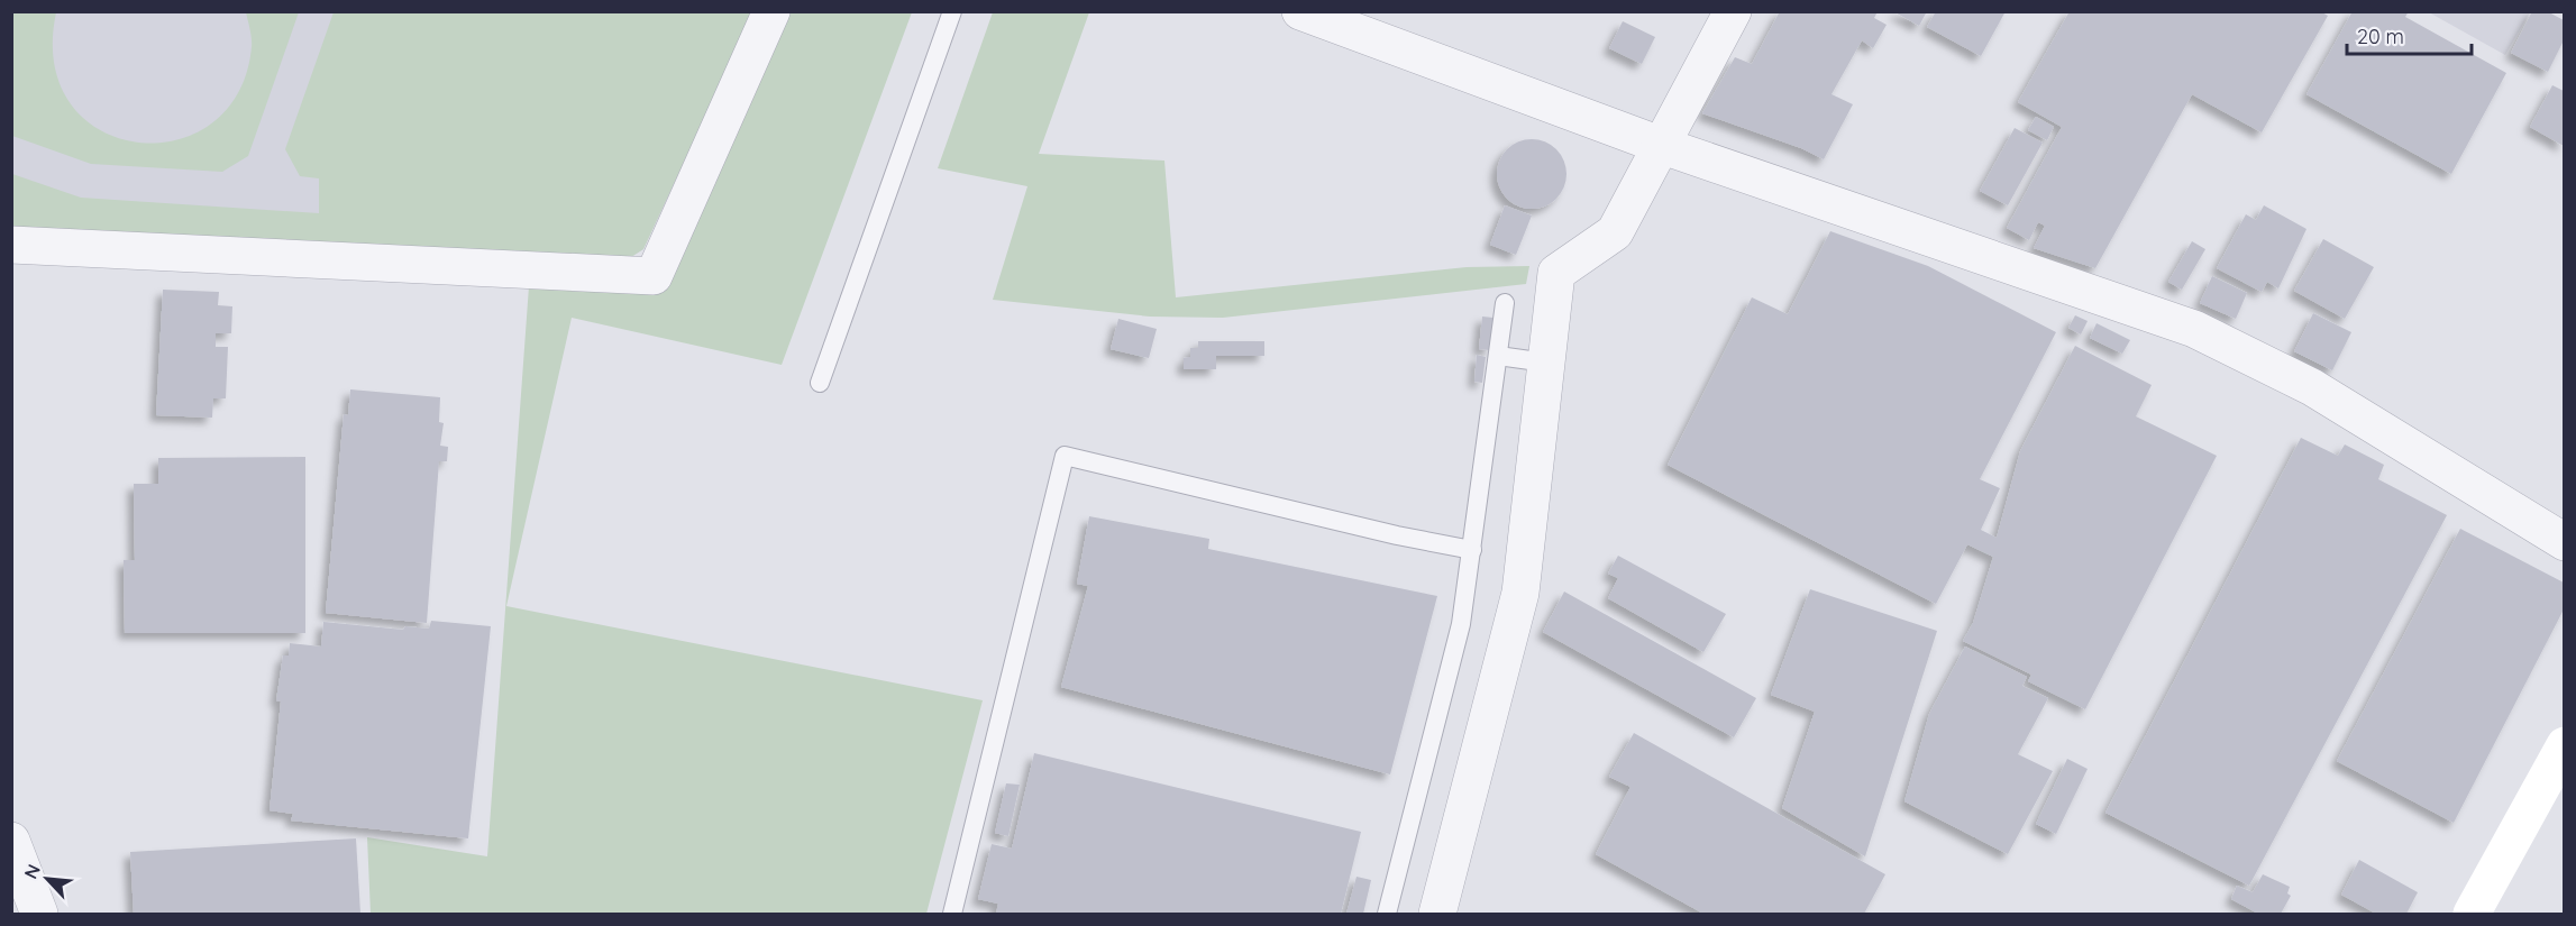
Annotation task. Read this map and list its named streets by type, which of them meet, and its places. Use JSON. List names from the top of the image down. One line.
{"scale_bar":"20 m","north":"top left"}
